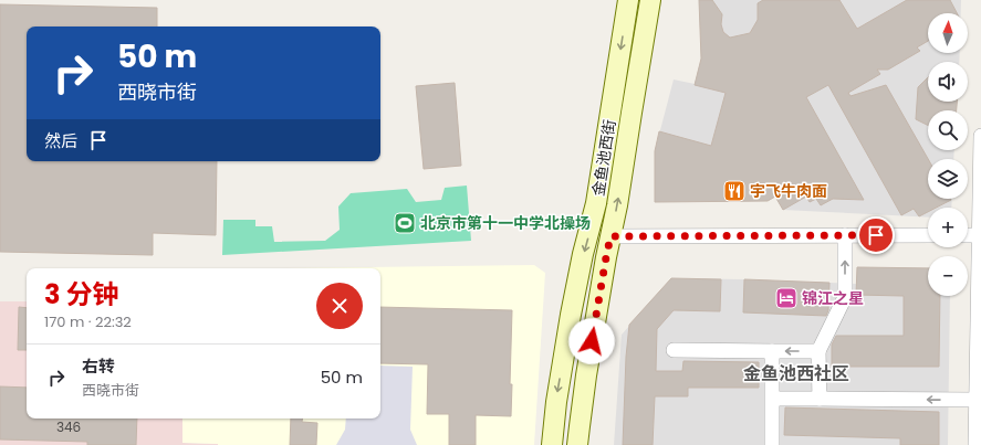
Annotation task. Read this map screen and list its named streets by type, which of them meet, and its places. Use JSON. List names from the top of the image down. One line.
{"streets":{"street":["金鱼池西街"]},"districts":["金鱼池西社区"],"places":{"restaurant":["宇飞牛肉面"],"sports":["北京市第十一中学北操场"],"hotel":["锦江之星"]},"house_numbers":["346"],"north":"top","page":{"map_buttons":["+","−"],"turn":["50 m","西晓市街"],"then":"然后","heading":["3 分钟","170 m · 22:32"],"list":[{"name":"右转","note":"西晓市街","value":"50 m"}]}}
